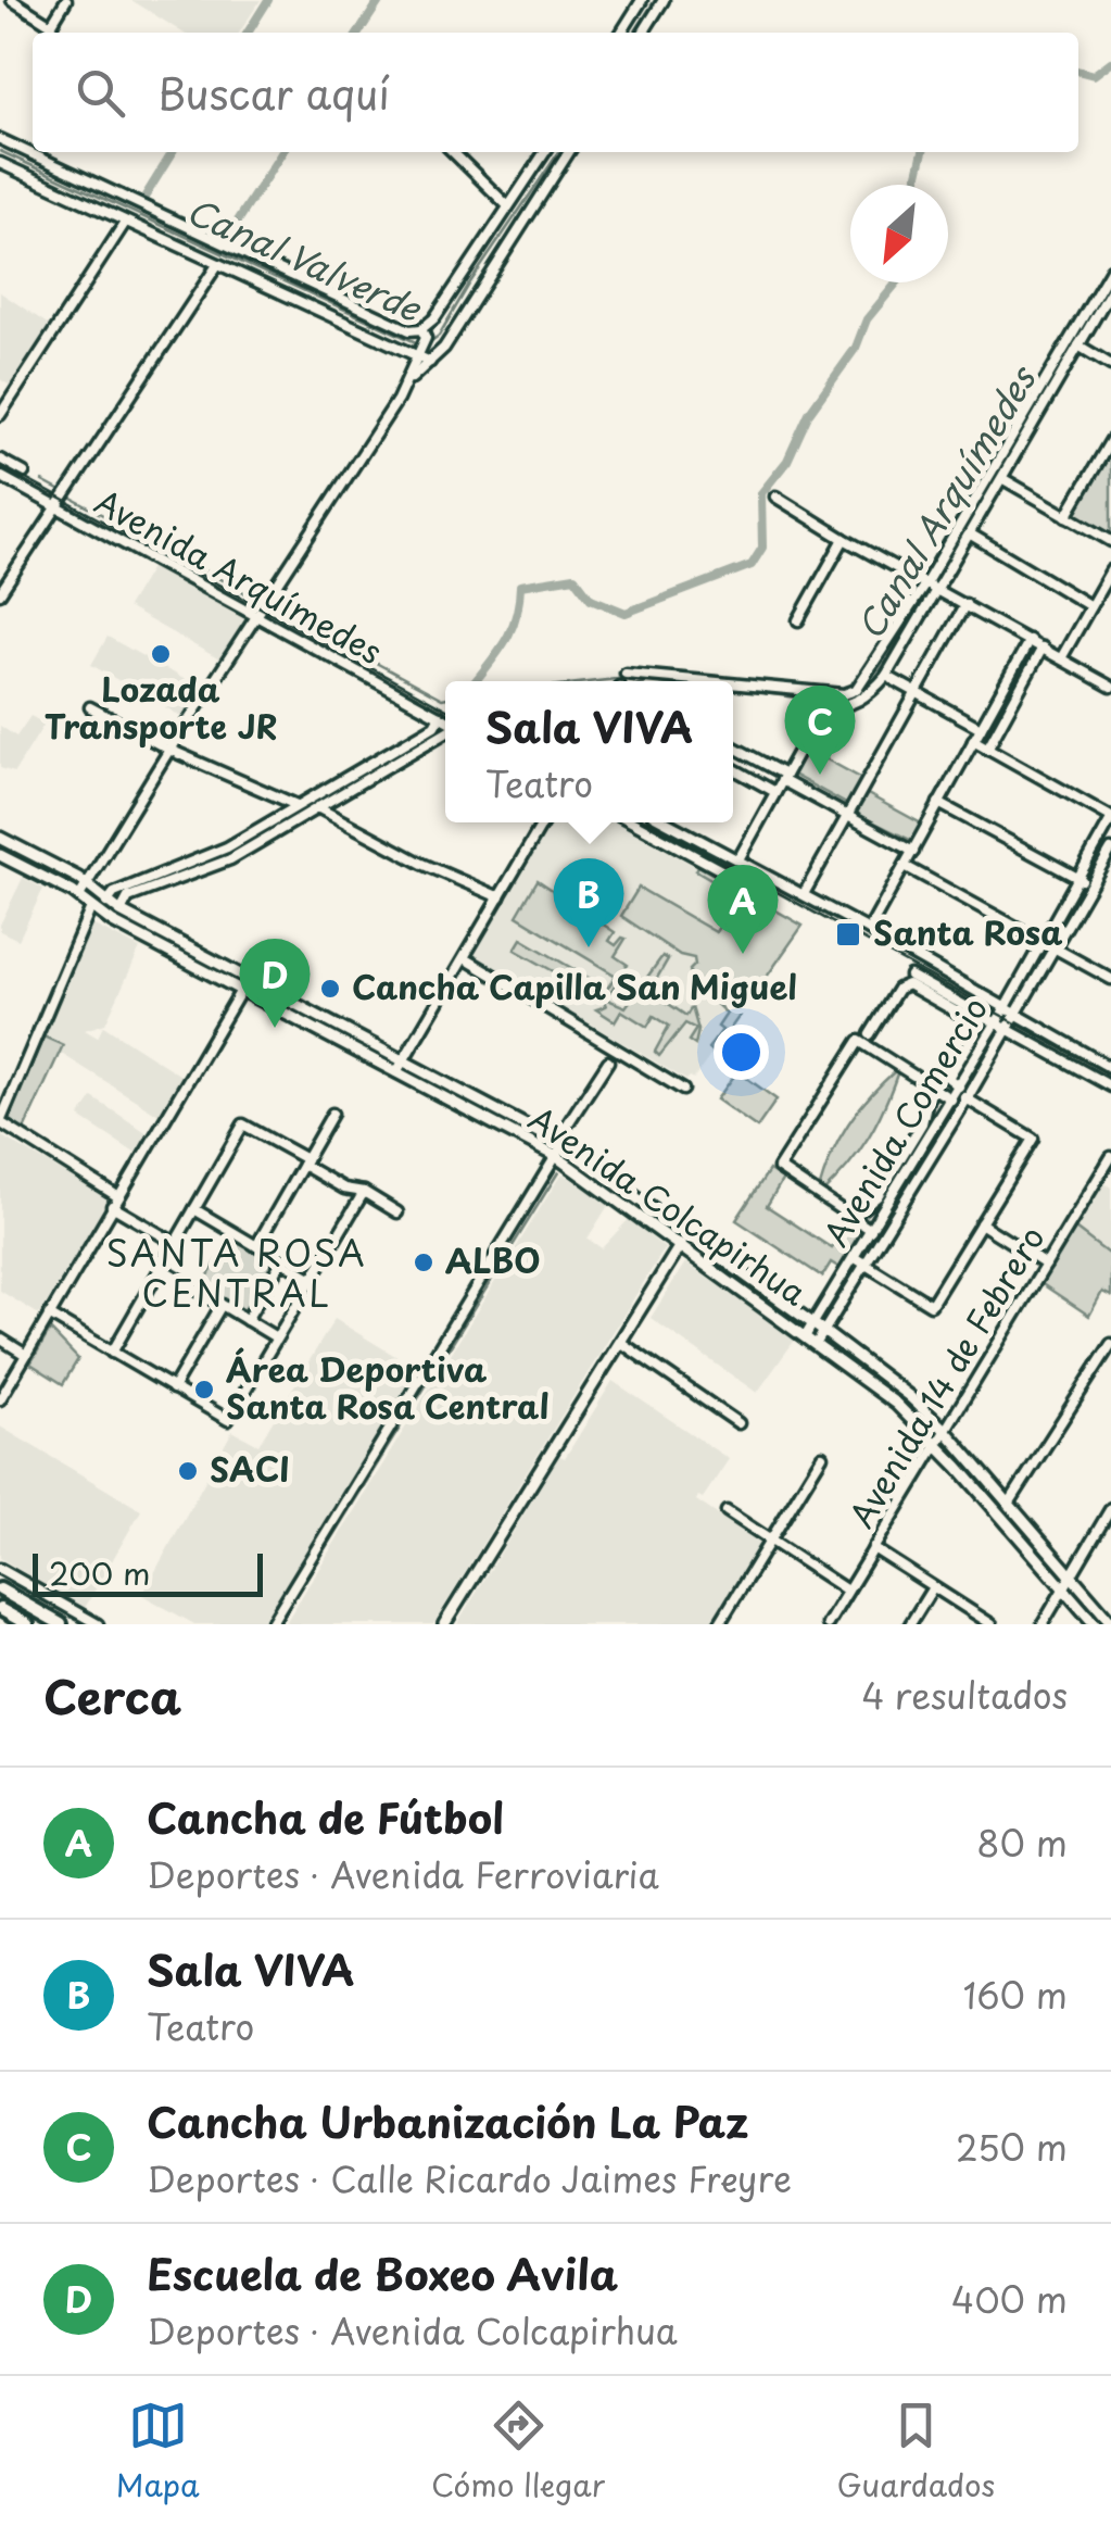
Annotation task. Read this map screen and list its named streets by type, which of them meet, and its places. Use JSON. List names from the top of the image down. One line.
{"streets":{"main road":["Avenida Colcapirhua"],"street":["Avenida Arquímedes","Avenida Comercio","Avenida 14 de Febrero"]},"crossings":[["Avenida Comercio","Avenida Colcapirhua"],["Avenida Colcapirhua","Avenida 14 de Febrero"]],"districts":["SANTA ROSA CENTRAL"],"water":["Canal Valverde","Canal Arquímedes"],"places":{"other":["Lozada Transporte JR","Cancha Capilla San Miguel","ALBO","Área Deportiva Santa Rosa Central","SACI"],"transit":["Santa Rosa"]},"scale_bar":"200 m","north":"bottom left","page":{"search":"Buscar aquí","popup":["Sala VIVA","Teatro"],"pins":["C","B","A","D"],"scale":"200 m","heading":["Cerca","4 resultados"],"list":[{"mark":"A","name":"Cancha de Fútbol","note":"Deportes · Avenida Ferroviaria","value":"80 m"},{"mark":"B","name":"Sala VIVA","note":"Teatro","value":"160 m"},{"mark":"C","name":"Cancha Urbanización La Paz","note":"Deportes · Calle Ricardo Jaimes Freyre","value":"250 m"},{"mark":"D","name":"Escuela de Boxeo Avila","note":"Deportes · Avenida Colcapirhua","value":"400 m"}],"nav":["Mapa","Cómo llegar","Guardados"]}}
